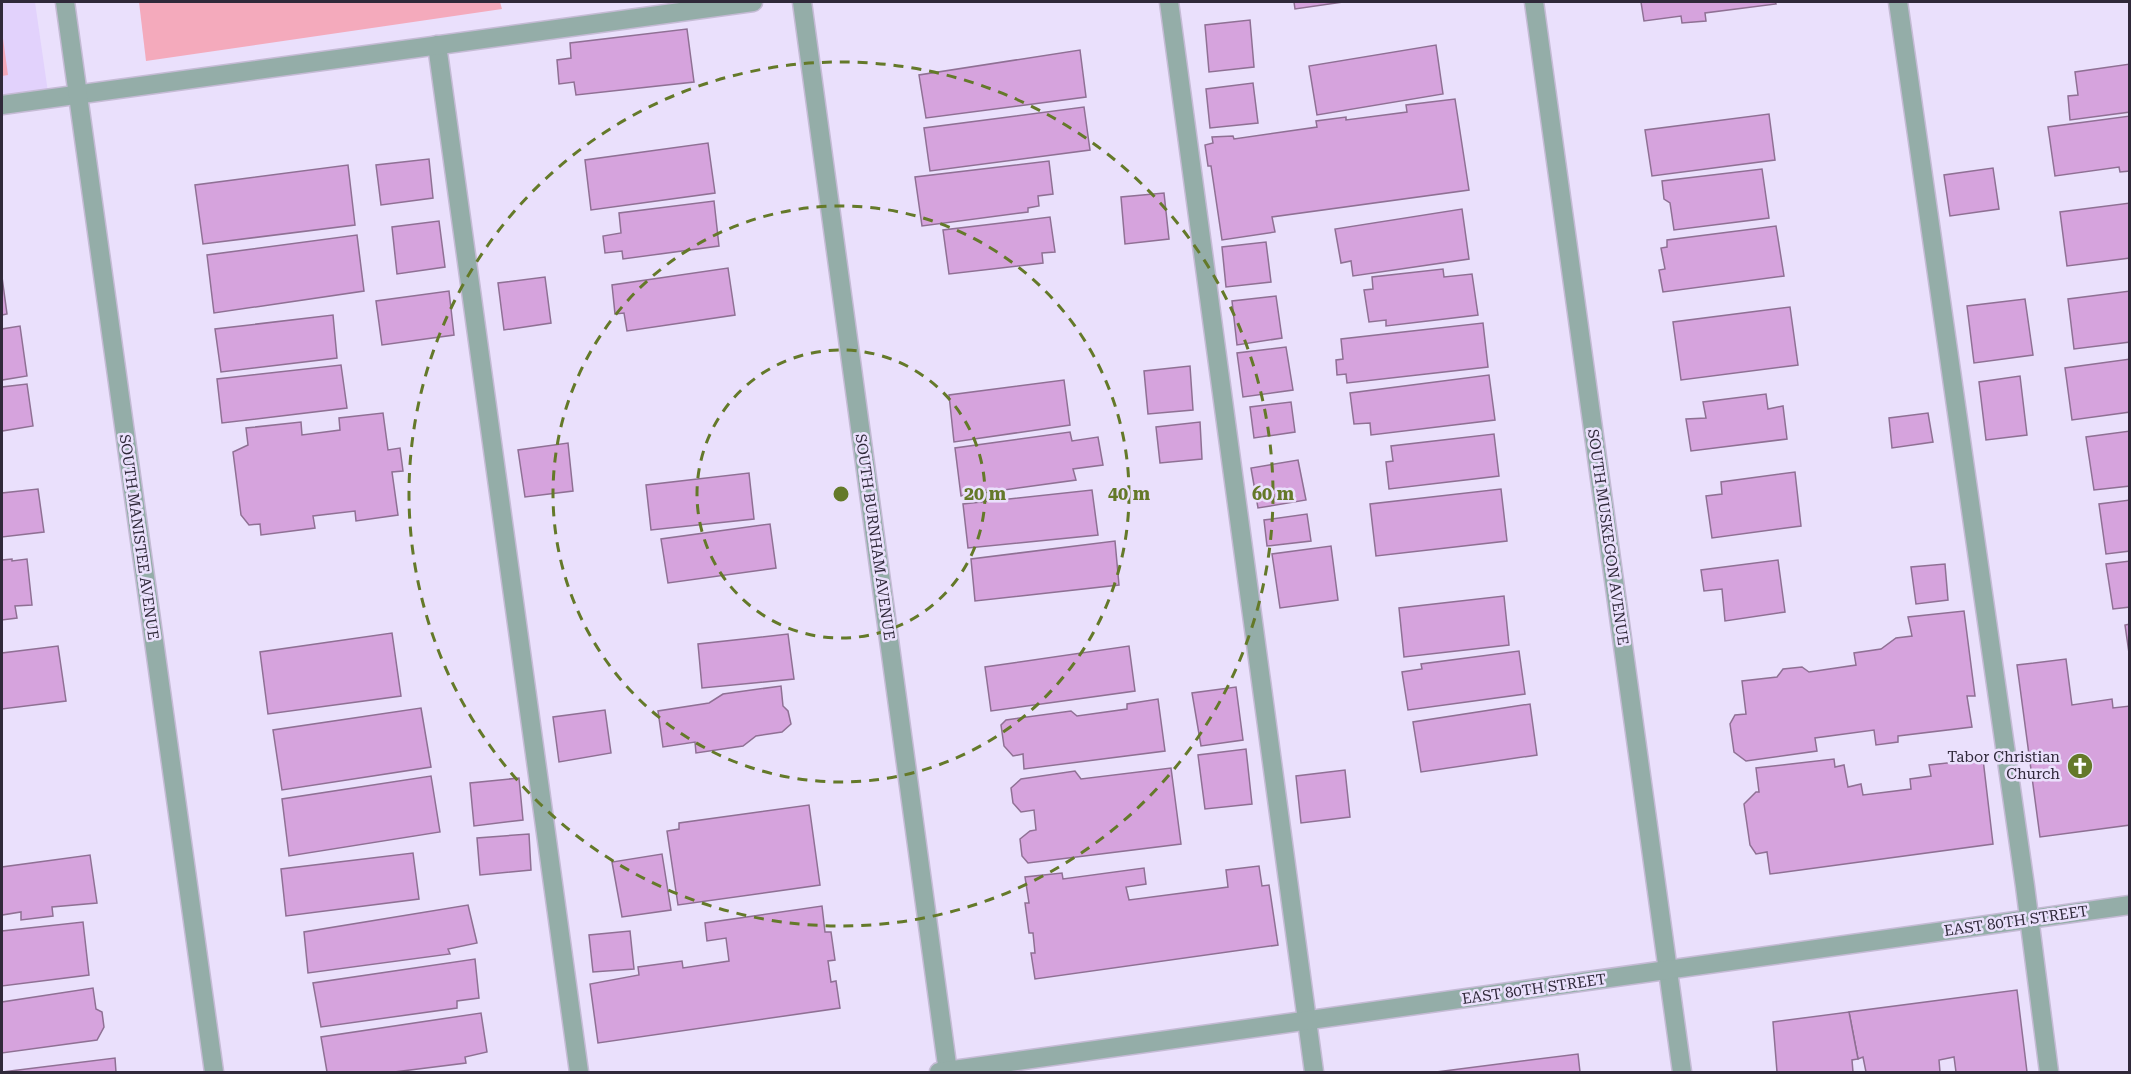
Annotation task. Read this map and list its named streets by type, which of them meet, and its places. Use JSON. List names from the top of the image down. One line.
{"streets":{"street":["SOUTH MANISTEE AVENUE","SOUTH BURNHAM AVENUE","SOUTH MUSKEGON AVENUE","EAST 80TH STREET"]},"crossings":[["SOUTH BURNHAM AVENUE","EAST 80TH STREET"],["SOUTH MUSKEGON AVENUE","EAST 80TH STREET"]],"places":{"church":["Tabor Christian Church"]},"rings":["20 m","40 m","60 m"]}
